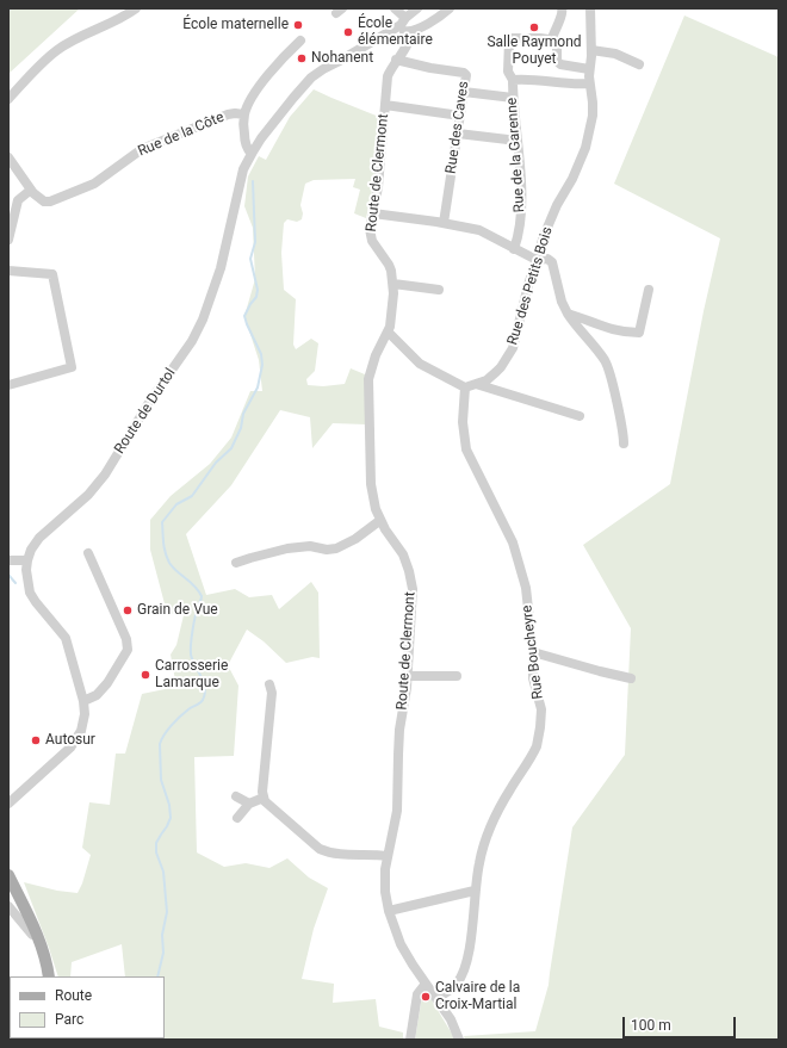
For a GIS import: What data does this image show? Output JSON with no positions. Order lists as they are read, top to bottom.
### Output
{
  "streets": {
    "street": [
      "Rue des Caves",
      "Rue de la Côte",
      "Rue de la Garenne",
      "Route de Clermont",
      "Rue des Petits Bois",
      "Route de Durtol",
      "Rue Boucheyre"
    ]
  },
  "crossings": [
    ["Rue des Caves", "Route de Clermont"],
    ["Rue de la Garenne", "Rue des Petits Bois"],
    ["Route de Clermont", "Rue Boucheyre"],
    ["Rue des Petits Bois", "Rue Boucheyre"]
  ],
  "places": [
    "École maternelle",
    "Salle Raymond Pouyet",
    "École élémentaire",
    "Nohanent",
    "Grain de Vue",
    "Carrosserie Lamarque",
    "Autosur",
    "Calvaire de la Croix-Martial"
  ],
  "legend": ["Route", "Parc"],
  "scale_bar": "100 m"
}
